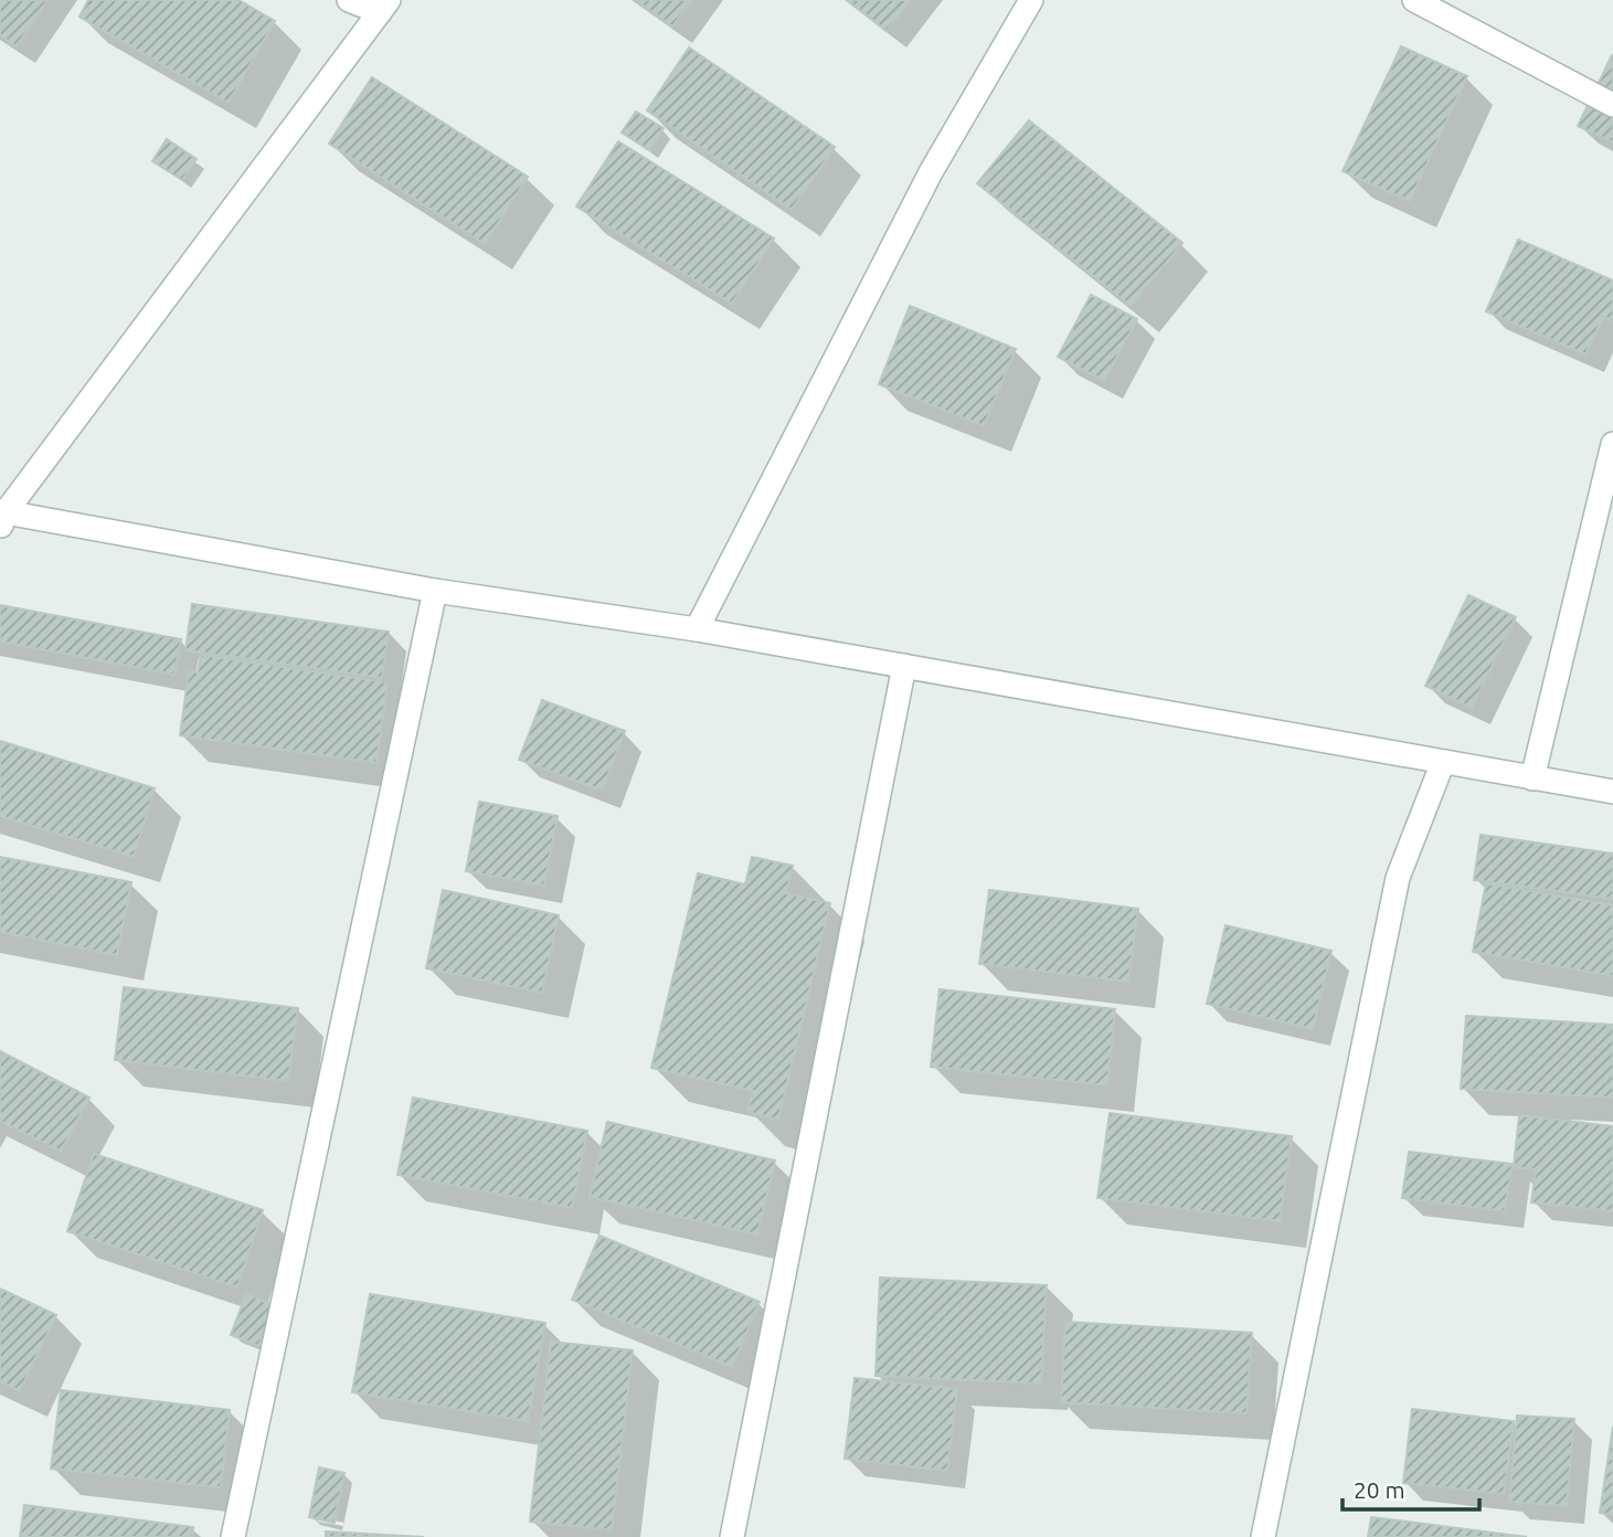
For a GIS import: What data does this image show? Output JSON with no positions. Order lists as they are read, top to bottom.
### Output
{
  "scale_bar": "20 m"
}
